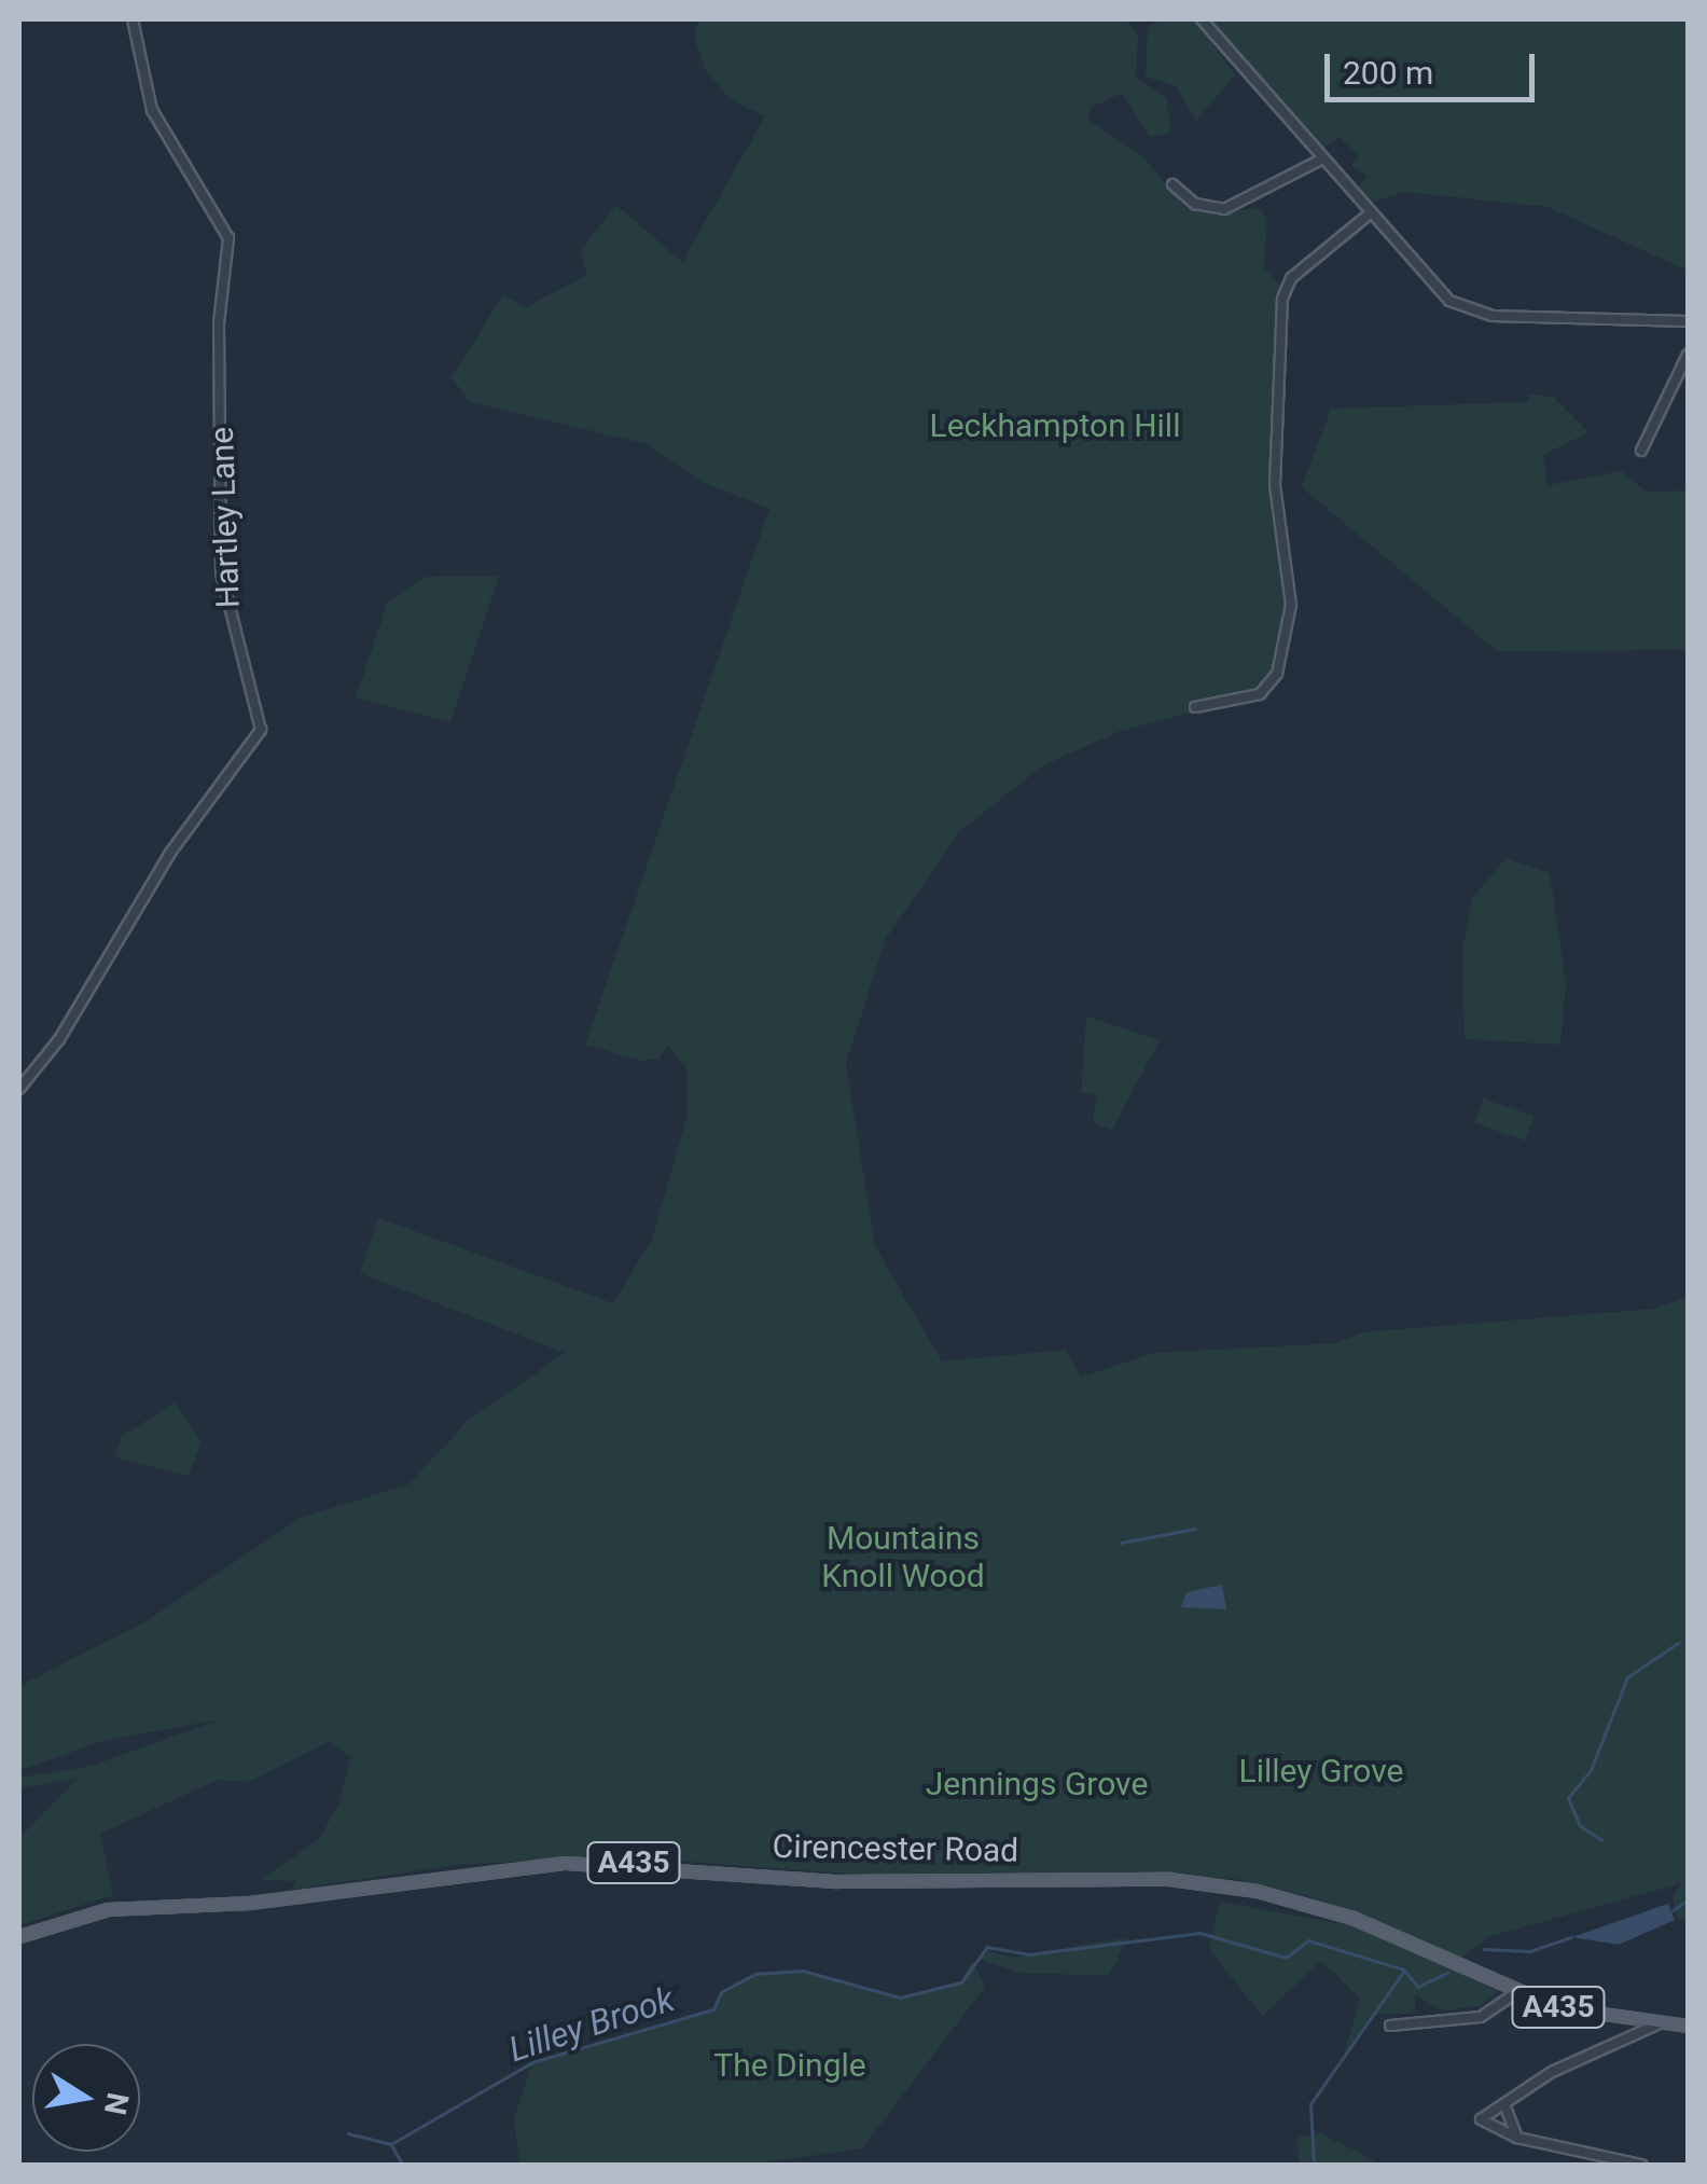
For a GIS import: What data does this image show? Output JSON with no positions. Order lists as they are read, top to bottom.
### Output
{
  "streets": {
    "main road": ["Cirencester Road", "A435"],
    "street": ["Hartley Lane"]
  },
  "water": ["Lilley Brook"],
  "parks": [
    "Leckhampton Hill",
    "Mountains Knoll Wood",
    "Lilley Grove",
    "Jennings Grove",
    "The Dingle"
  ],
  "scale_bar": "200 m",
  "north": "right"
}
